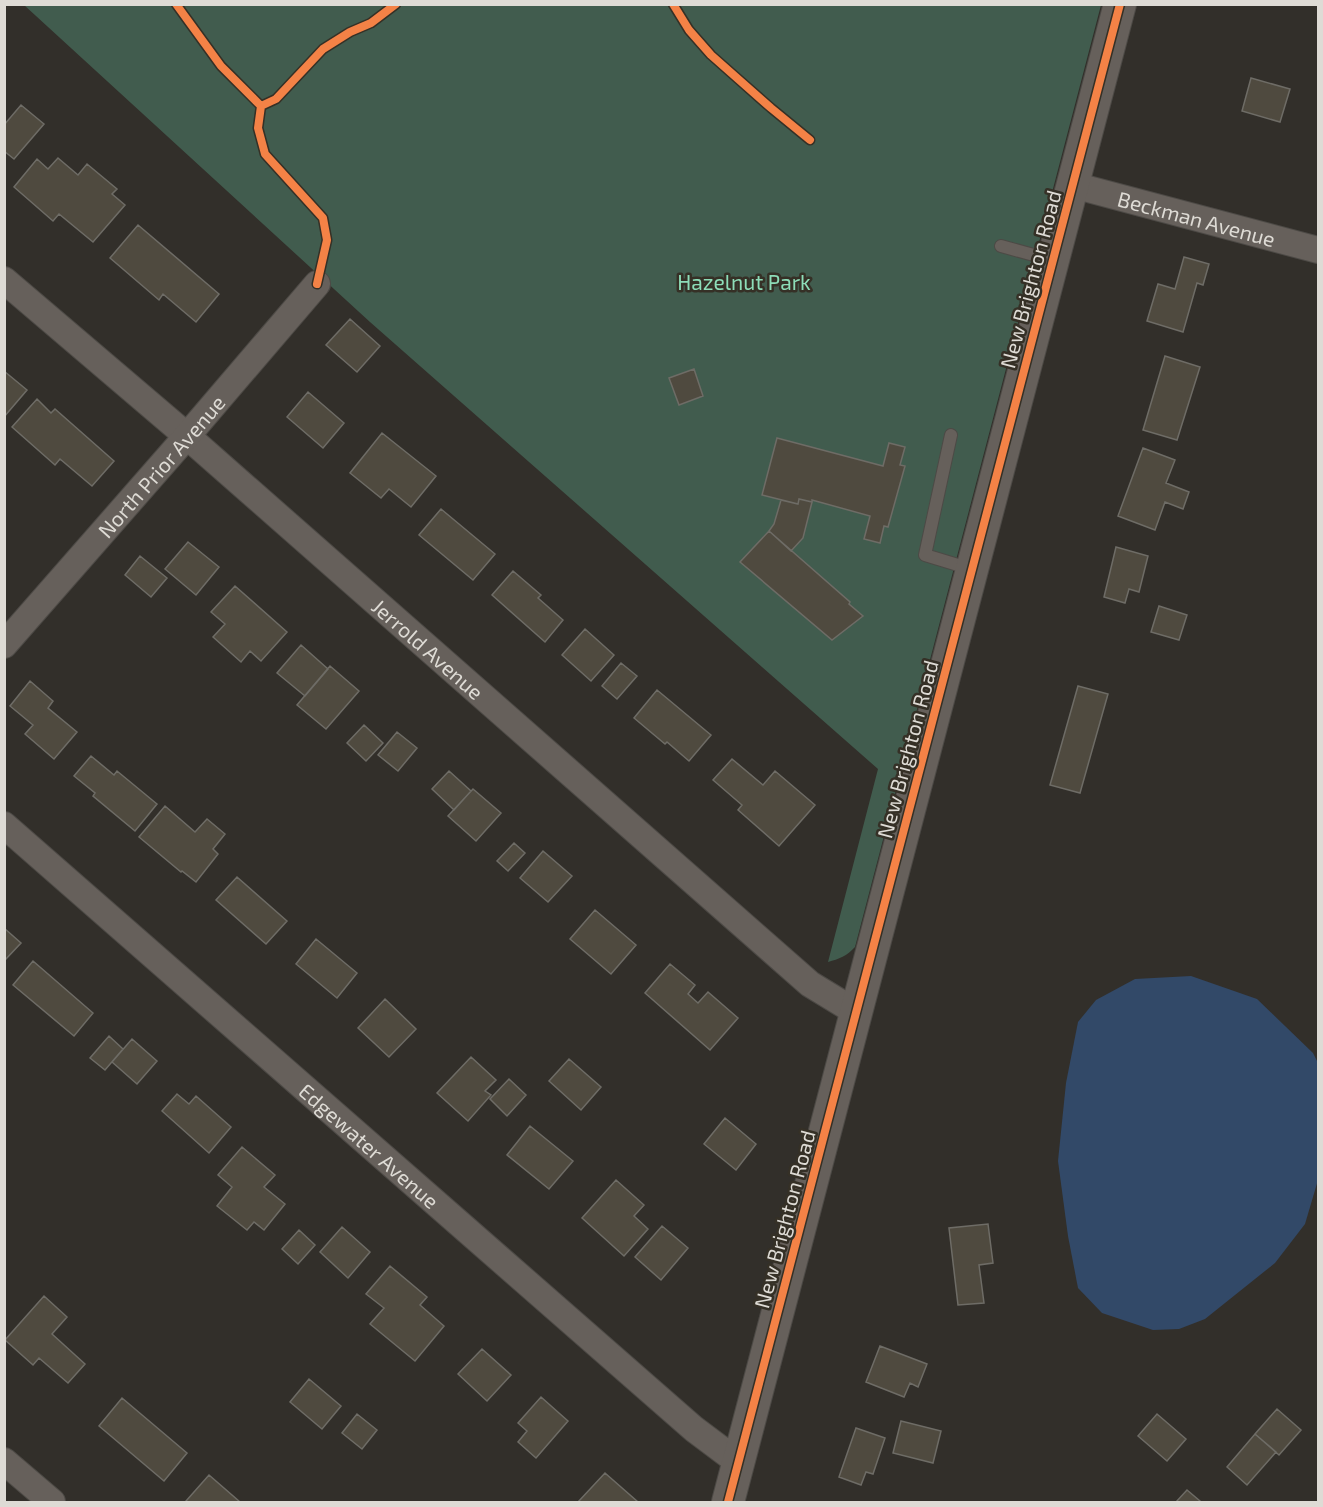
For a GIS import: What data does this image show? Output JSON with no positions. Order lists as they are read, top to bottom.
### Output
{
  "streets": {
    "street": [
      "Beckman Avenue",
      "New Brighton Road",
      "North Prior Avenue",
      "Jerrold Avenue",
      "Edgewater Avenue"
    ]
  },
  "crossings": [
    ["Beckman Avenue", "New Brighton Road"],
    ["New Brighton Road", "Jerrold Avenue"],
    ["New Brighton Road", "Edgewater Avenue"],
    ["North Prior Avenue", "Jerrold Avenue"]
  ],
  "parks": ["Hazelnut Park"]
}
